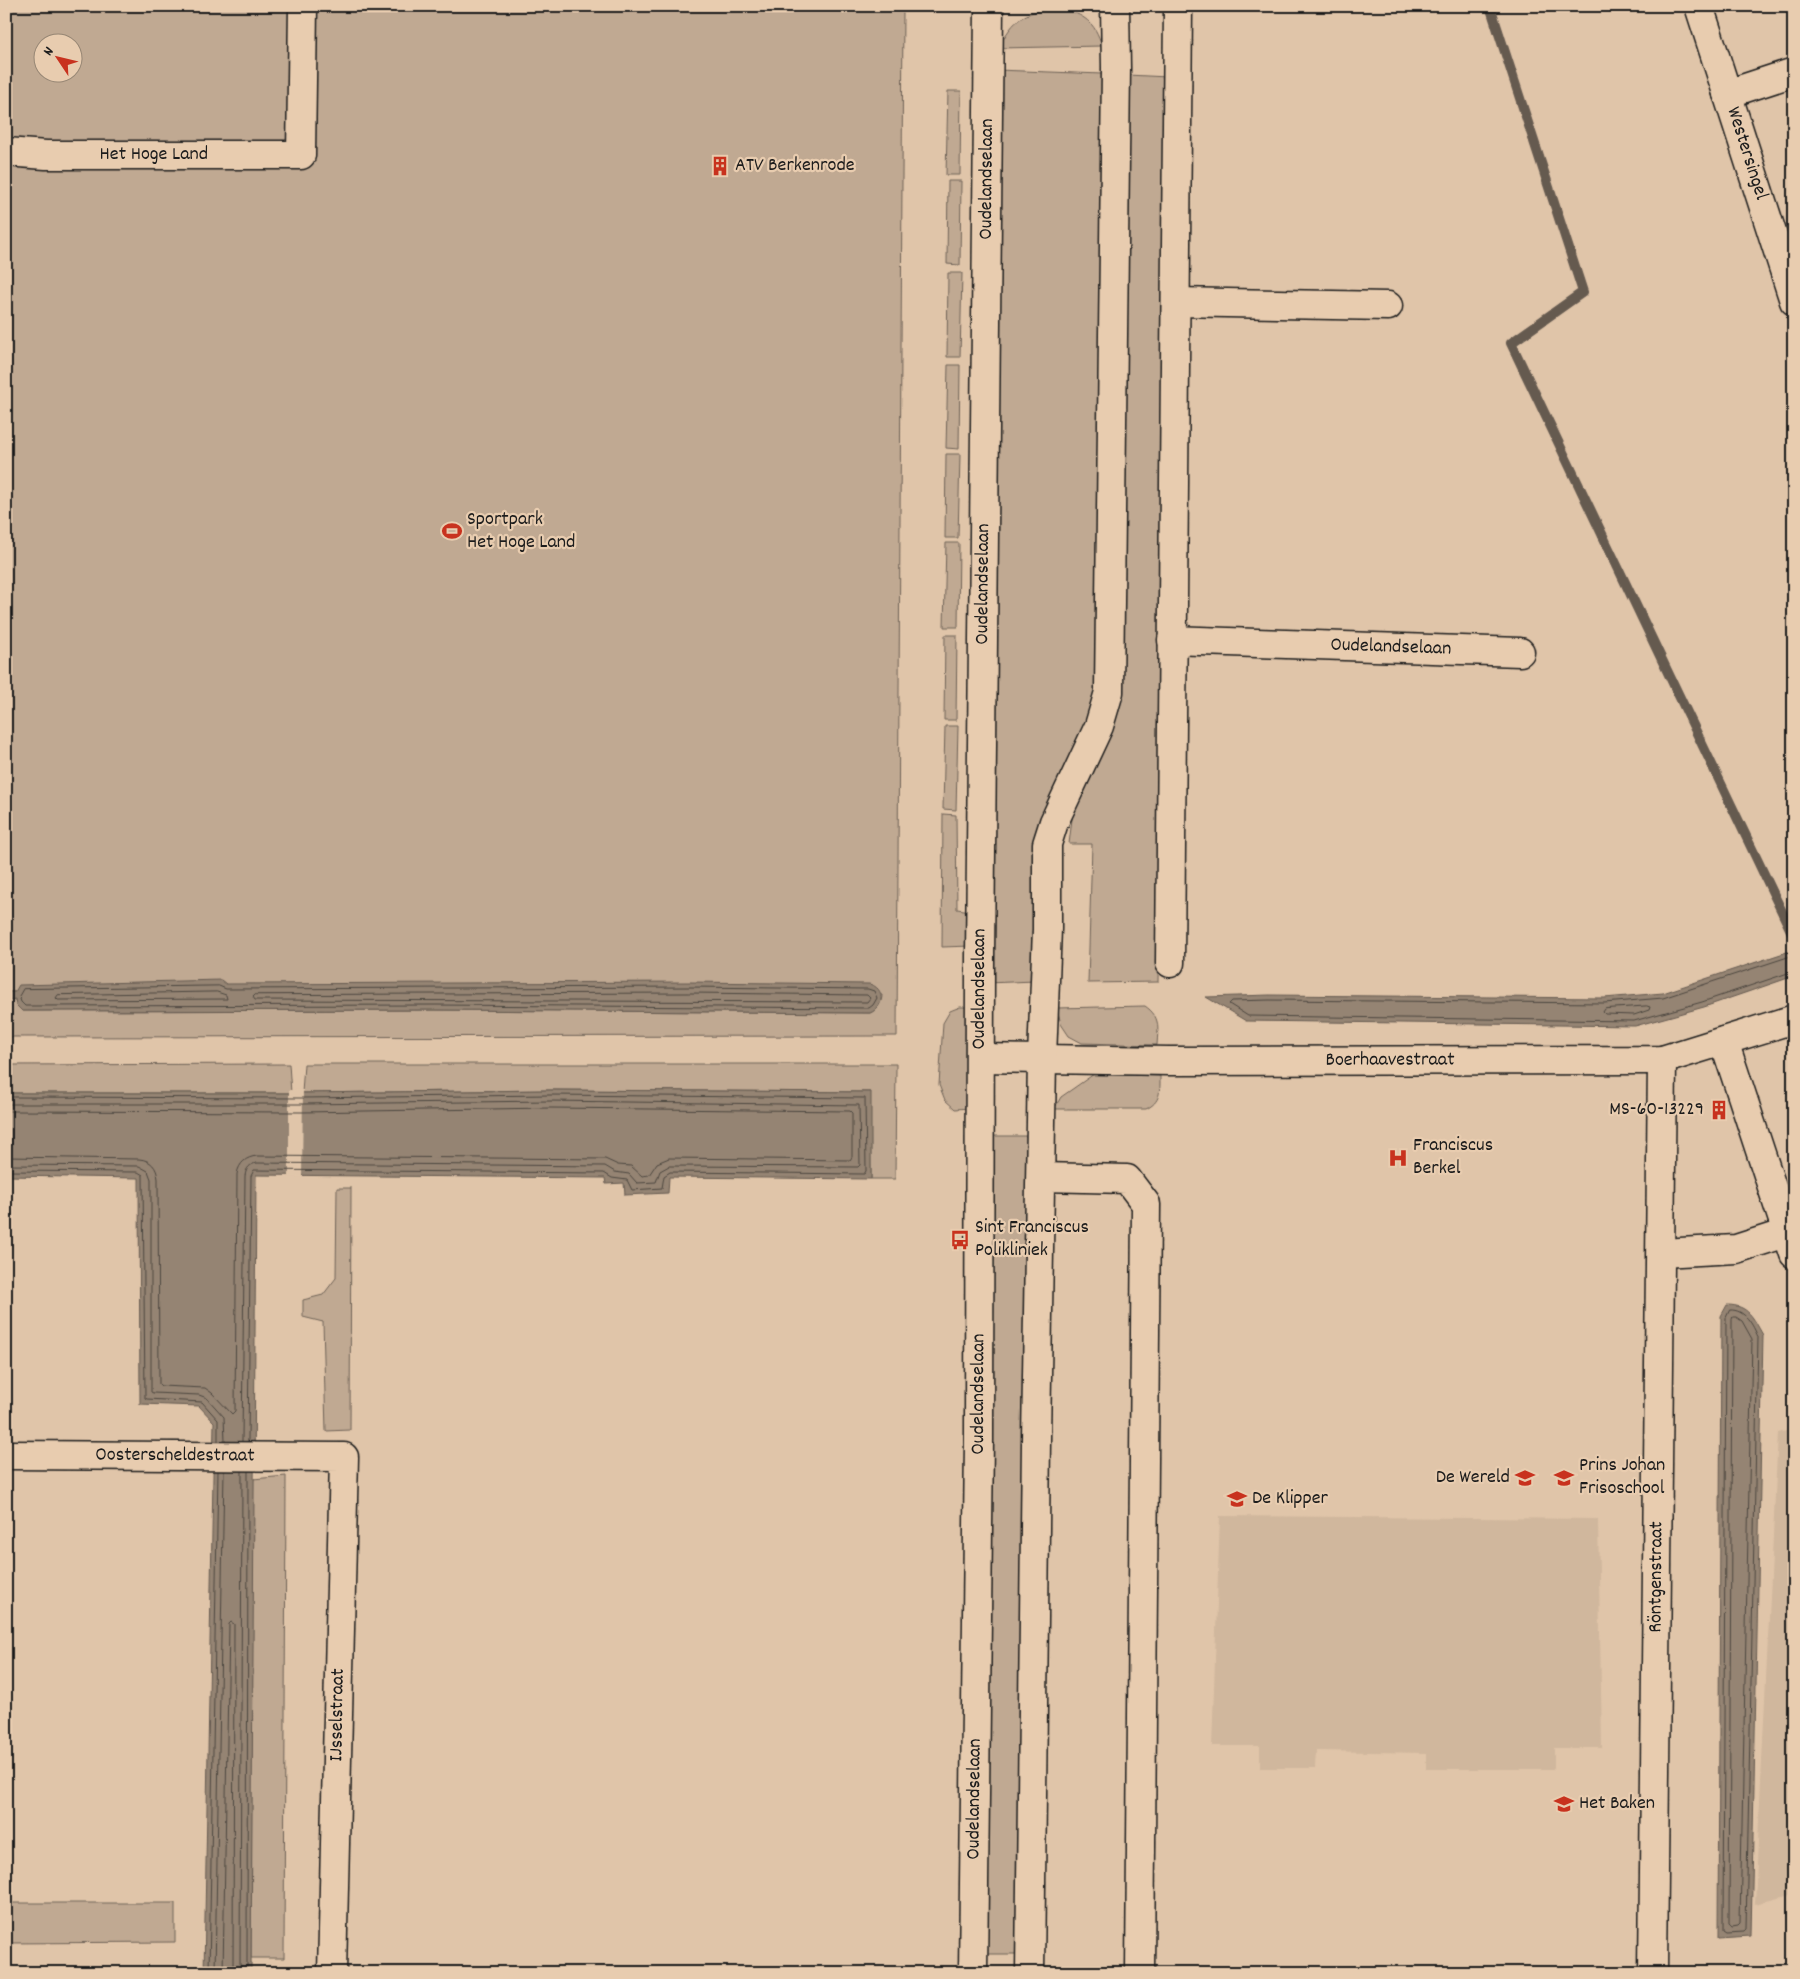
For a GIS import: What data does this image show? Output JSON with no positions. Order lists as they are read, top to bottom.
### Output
{
  "streets": {
    "street": [
      "Westersingel",
      "Het Hoge Land",
      "Oudelandselaan",
      "Boerhaavestraat",
      "Oosterscheldestraat",
      "Röntgenstraat",
      "IJsselstraat"
    ]
  },
  "crossings": [
    ["Oudelandselaan", "Boerhaavestraat"],
    ["Boerhaavestraat", "Röntgenstraat"],
    ["Oosterscheldestraat", "IJsselstraat"]
  ],
  "places": {
    "building": ["ATV Berkenrode", "MS-60-13229"],
    "sports": ["Sportpark Het Hoge Land"],
    "hospital": ["Franciscus Berkel"],
    "bus stop": ["Sint Franciscus Polikliniek"],
    "school or university": [
      "De Wereld",
      "Prins Johan Frisoschool",
      "De Klipper",
      "Het Baken"
    ]
  },
  "north": "top left"
}
